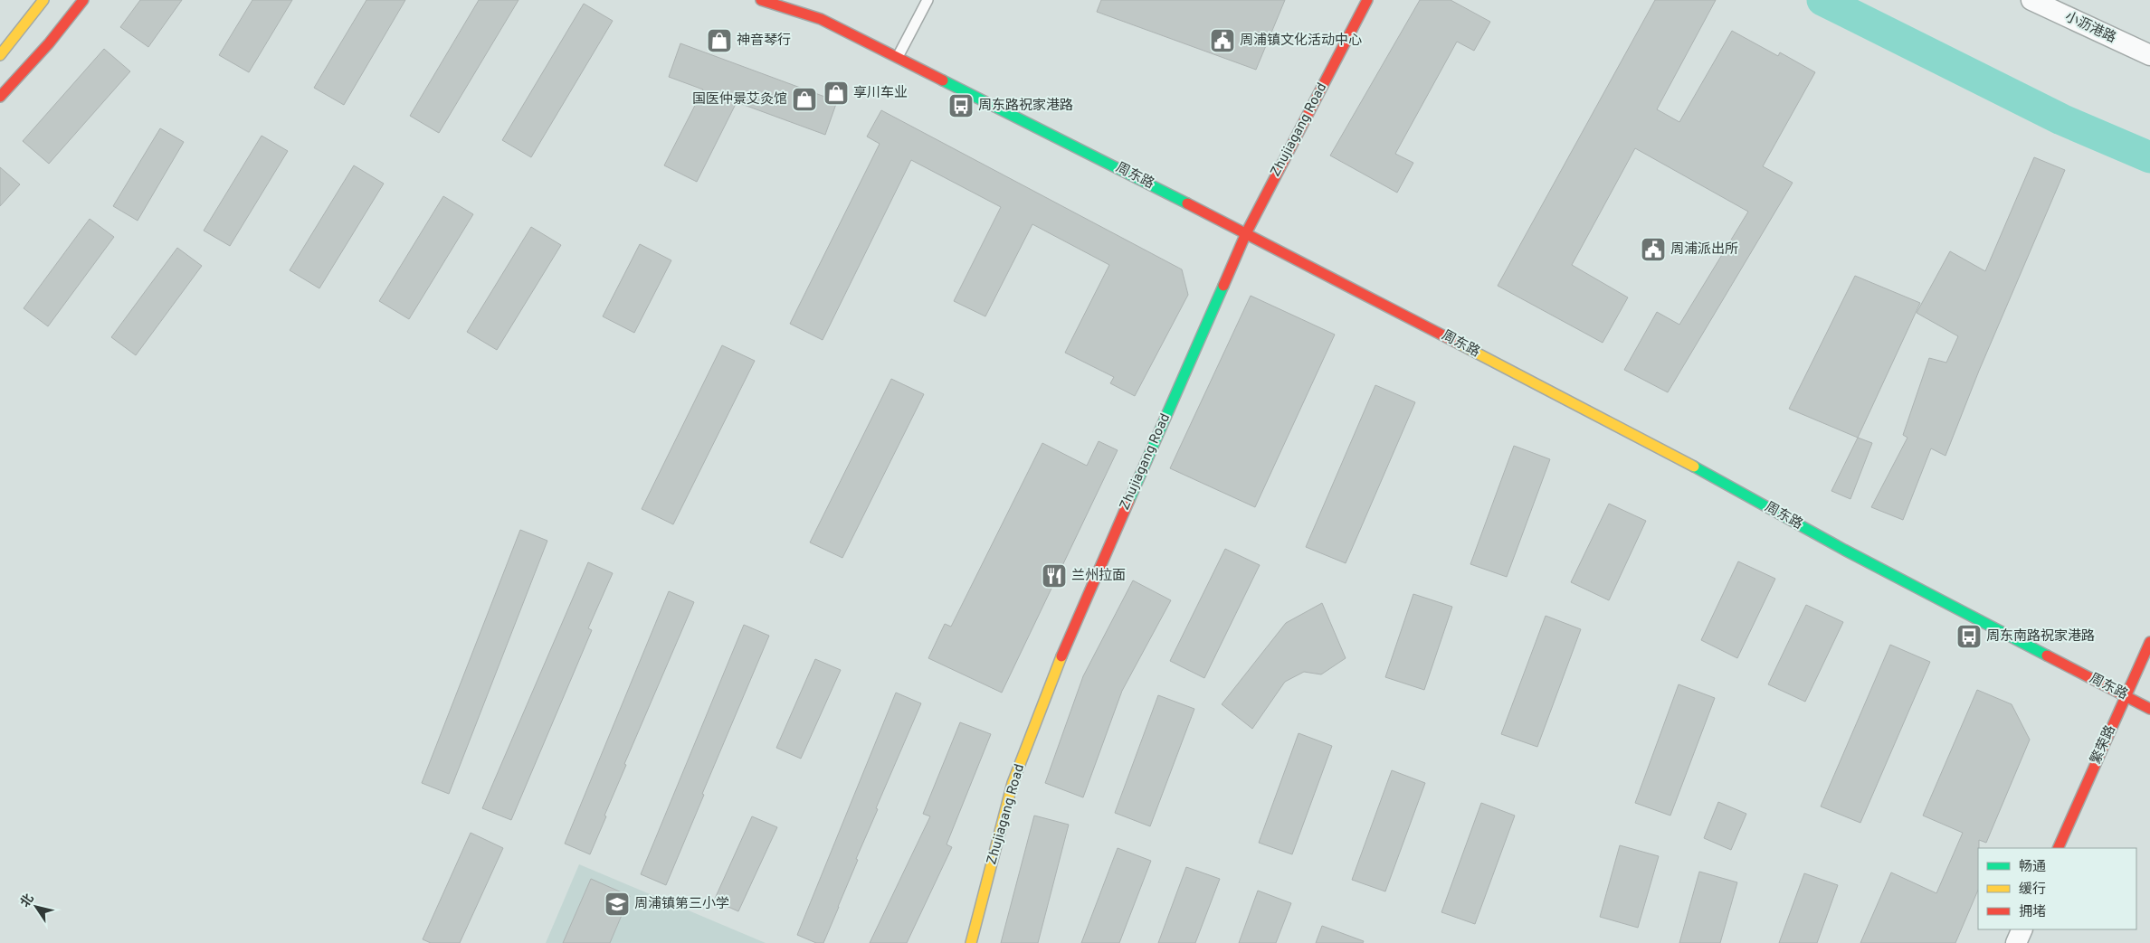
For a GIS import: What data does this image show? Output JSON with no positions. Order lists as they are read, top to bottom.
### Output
{
  "streets": {
    "street": [
      "小沥港路",
      "Zhujiagang Road",
      "周东路",
      "繁荣路"
    ]
  },
  "crossings": [
    ["Zhujiagang Road", "周东路"],
    ["周东路", "繁荣路"]
  ],
  "places": {
    "shop": ["神音琴行", "享川车业", "国医仲景艾灸馆"],
    "public building": ["周浦镇文化活动中心", "周浦派出所"],
    "bus stop": ["周东路祝家港路", "周东南路祝家港路"],
    "restaurant": ["兰州拉面"],
    "school or university": ["周浦镇第三小学"]
  },
  "legend": ["畅通", "缓行", "拥堵"],
  "north": "top left"
}
